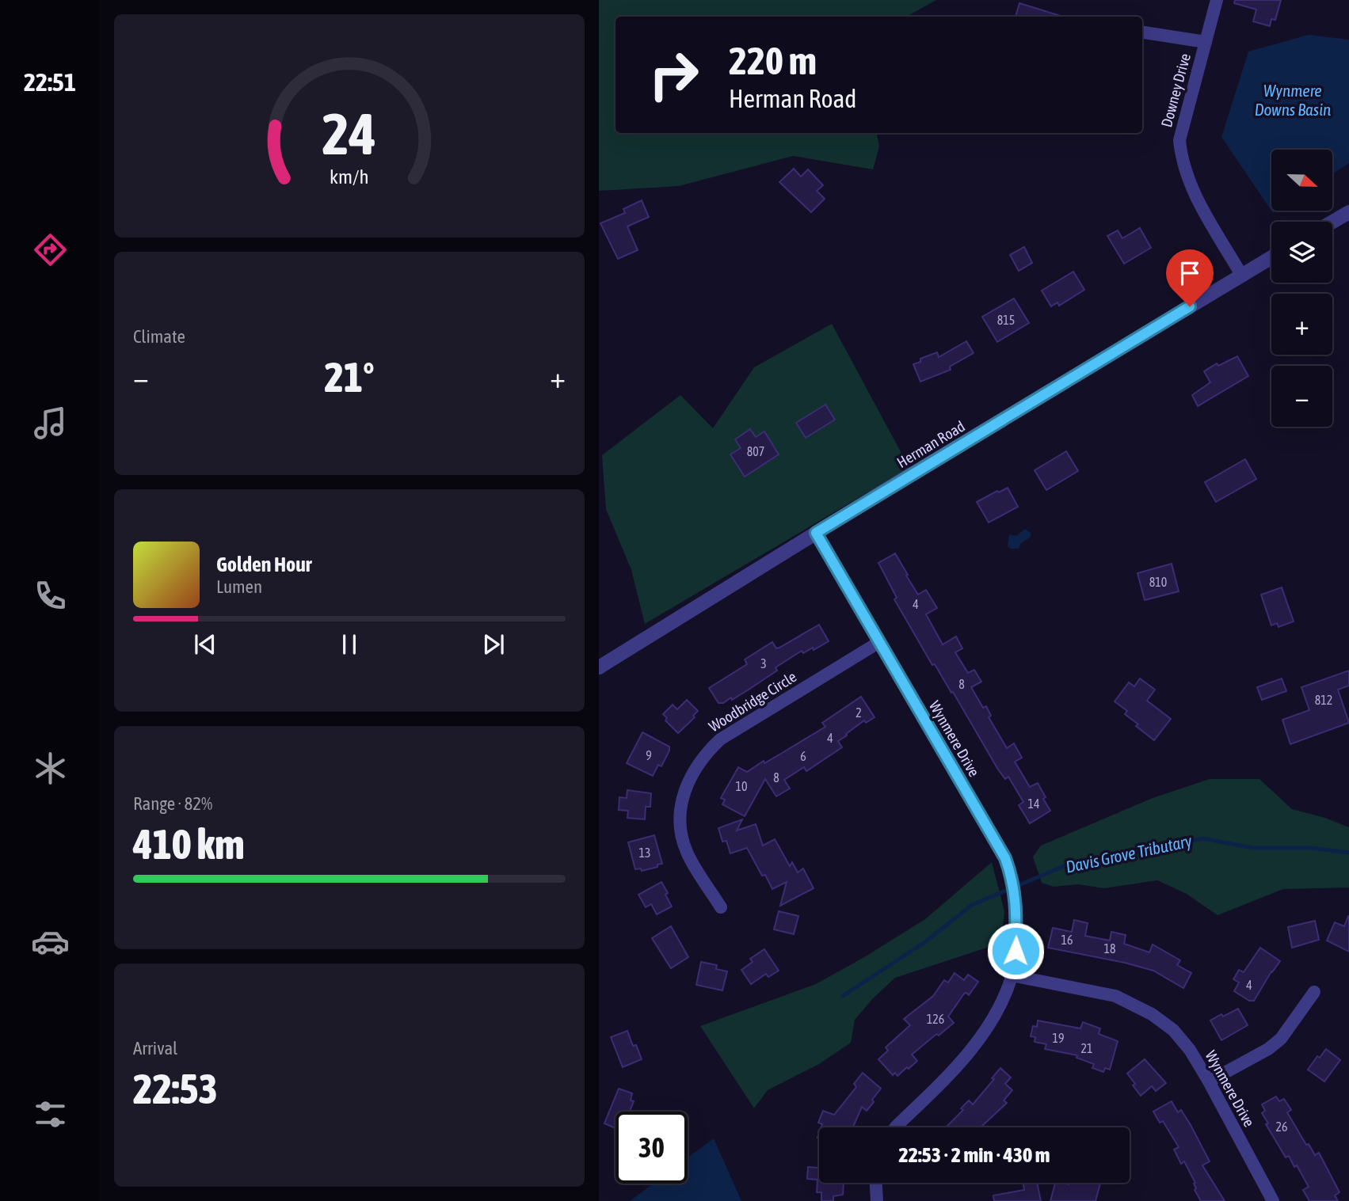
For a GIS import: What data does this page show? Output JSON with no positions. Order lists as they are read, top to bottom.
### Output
{
  "streets": {
    "street": [
      "Downey Drive",
      "Herman Road",
      "Woodbridge Circle",
      "Wynmere Drive"
    ]
  },
  "crossings": [
    ["Downey Drive", "Herman Road"],
    ["Herman Road", "Wynmere Drive"],
    ["Woodbridge Circle", "Wynmere Drive"]
  ],
  "water": ["Wynmere Downs Basin", "Davis Grove Tributary"],
  "house_numbers": [
    "815",
    "807",
    "810",
    "4",
    "3",
    "8",
    "812",
    "2",
    "4",
    "9",
    "6",
    "8",
    "10",
    "14",
    "13",
    "16",
    "18",
    "4",
    "126",
    "19",
    "21",
    "26"
  ],
  "north": "right",
  "page": {
    "tabs": "22:51",
    "turn": ["220 m", "Herman Road"],
    "map_buttons": ["+", "−"],
    "tile": [
      "Climate",
      ["Range · 82%", "410 km"],
      ["Arrival", "22:53"]
    ],
    "heat": ["−", "21°", "+"],
    "song": ["Golden Hour", "Lumen"],
    "limit": "30",
    "trip": "22:53 · 2 min · 430 m",
    "gauge": ["24", "km/h"]
  }
}
